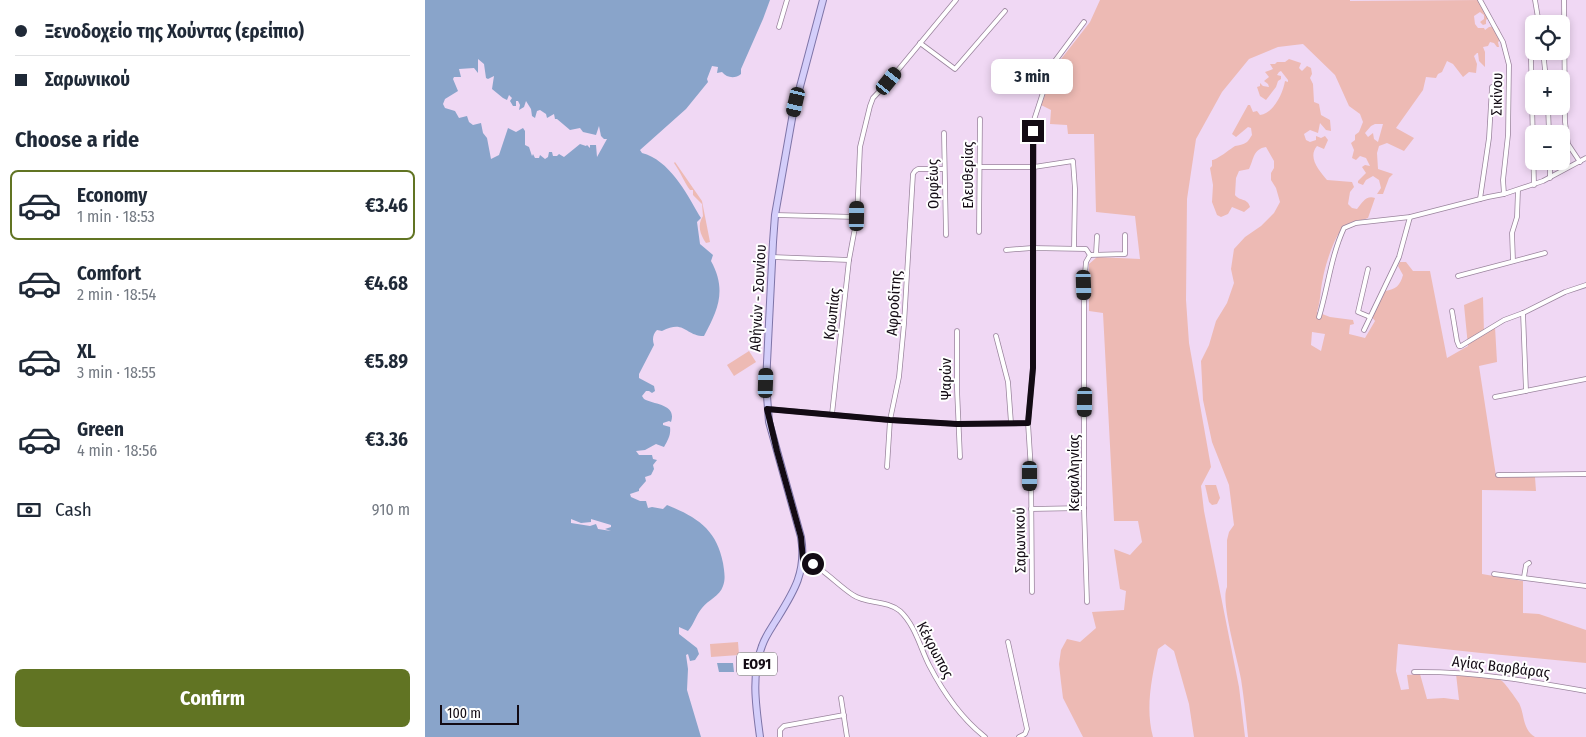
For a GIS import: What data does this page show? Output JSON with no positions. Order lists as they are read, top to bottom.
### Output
{
  "streets": {
    "main road": ["Αθήνών - Σουνίου", "ΕΟ91"],
    "street": [
      "Σικίνου",
      "Ελευθερίας",
      "Ορφέως",
      "Αφροδίτης",
      "Κρωπίας",
      "Ψαρών",
      "Κεφαλληνίας",
      "Σαρωνικού",
      "Κέκρωπος",
      "Αγίας Βαρβάρας"
    ]
  },
  "crossings": [
    ["Ορφέως", "Αφροδίτης"],
    ["Αθήνών - Σουνίου", "Κέκρωπος"]
  ],
  "scale_bar": "100 m",
  "page": {
    "banner": ["Ξενοδοχείο της Χούντας (ερείπιο)", "Σαρωνικού"],
    "map_buttons": ["+", "−"],
    "bubble": "3 min",
    "heading": "Choose a ride",
    "list": [
      {
        "name": "Economy",
        "note": "1 min · 18:53",
        "value": "€3.46"
      },
      {
        "name": "Comfort",
        "note": "2 min · 18:54",
        "value": "€4.68"
      },
      {
        "name": "XL",
        "note": "3 min · 18:55",
        "value": "€5.89"
      },
      {
        "name": "Green",
        "note": "4 min · 18:56",
        "value": "€3.36"
      }
    ],
    "pay": ["Cash", "910 m"],
    "buttons": "Confirm",
    "scale": "100 m"
  }
}
